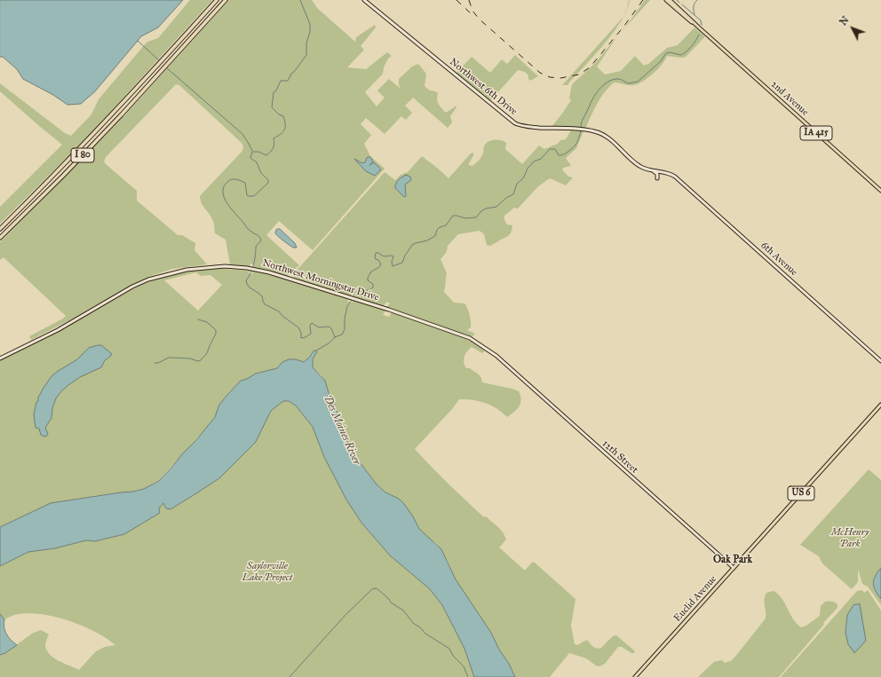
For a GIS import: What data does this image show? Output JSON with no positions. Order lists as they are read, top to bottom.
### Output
{
  "streets": {
    "highway": ["I 80"],
    "main road": [
      "Northwest 6th Drive",
      "2nd Avenue",
      "IA 415",
      "6th Avenue",
      "Northwest Morningstar Drive",
      "12th Street",
      "US 6",
      "Euclid Avenue"
    ]
  },
  "crossings": [
    ["Northwest 6th Drive", "6th Avenue"],
    ["2nd Avenue", "IA 415"],
    ["Northwest Morningstar Drive", "12th Street"],
    ["12th Street", "Euclid Avenue"]
  ],
  "districts": ["Oak Park"],
  "water": ["Des Moines River"],
  "parks": ["McHenry Park", "Saylorville Lake Project"],
  "north": "top left"
}
